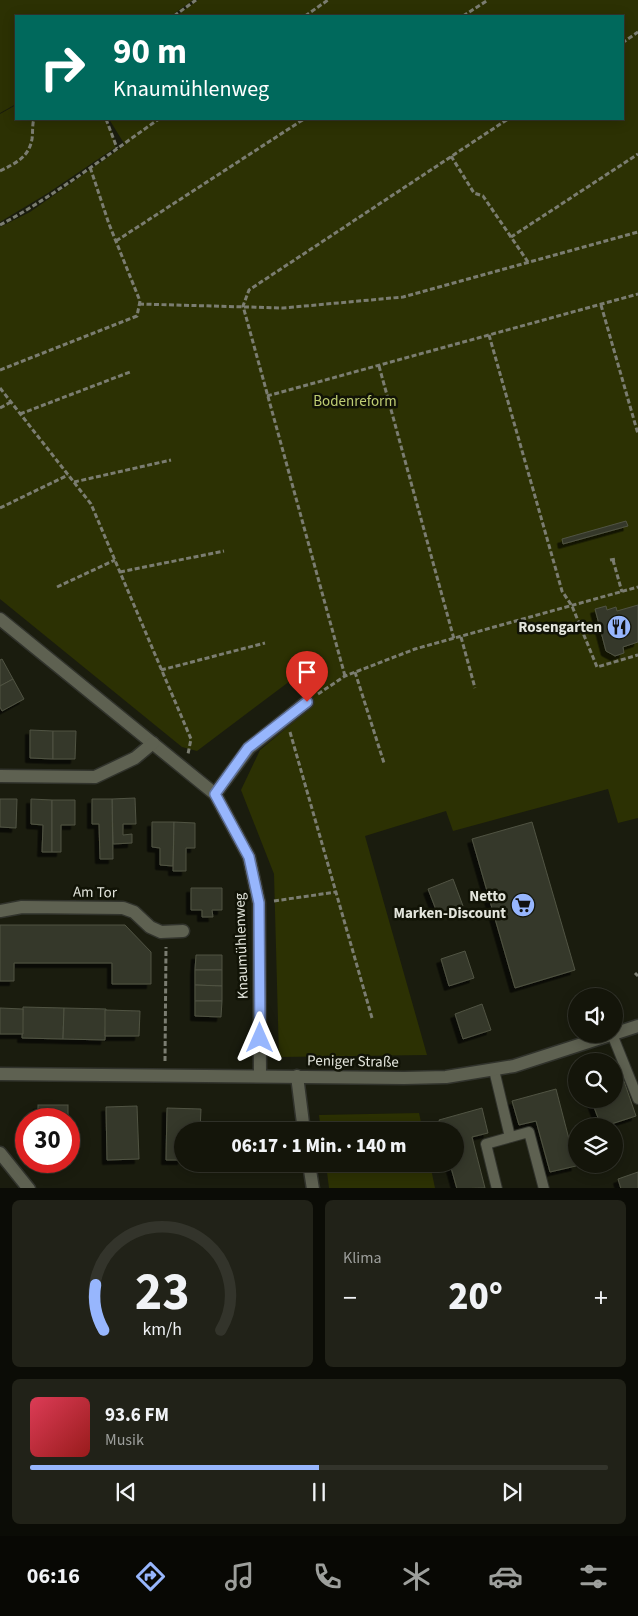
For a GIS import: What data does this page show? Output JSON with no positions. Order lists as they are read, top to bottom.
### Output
{
  "streets": {
    "street": ["Am Tor", "Knaumühlenweg", "Peniger Straße"]
  },
  "crossings": [
    ["Knaumühlenweg", "Peniger Straße"]
  ],
  "parks": ["Bodenreform"],
  "places": {
    "restaurant": ["Rosengarten"],
    "supermarket": ["Netto Marken-Discount"]
  },
  "page": {
    "turn": ["90 m", "Knaumühlenweg"],
    "limit": "30",
    "trip": "06:17 · 1 Min. · 140 m",
    "tile": "Klima",
    "heat": ["−", "20°", "+"],
    "song": ["93.6 FM", "Musik"],
    "tabs": "06:16",
    "gauge": ["23", "km/h"]
  }
}
